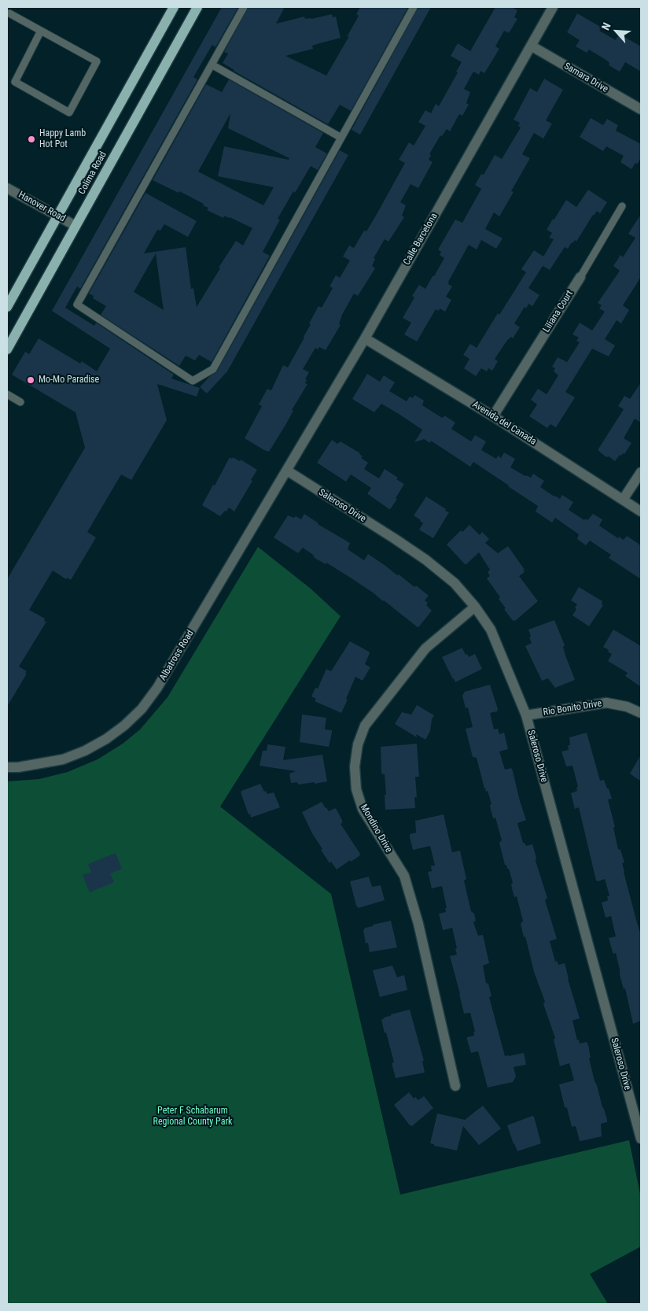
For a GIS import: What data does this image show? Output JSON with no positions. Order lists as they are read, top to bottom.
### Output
{
  "streets": {
    "main road": ["Colima Road"],
    "street": [
      "Samara Drive",
      "Hanover Road",
      "Calle Barcelona",
      "Liliana Court",
      "Avenida del Canada",
      "Saleroso Drive",
      "Albatross Road",
      "Rio Bonito Drive",
      "Mondino Drive"
    ]
  },
  "crossings": [
    ["Samara Drive", "Calle Barcelona"],
    ["Colima Road", "Hanover Road"],
    ["Calle Barcelona", "Avenida del Canada"],
    ["Calle Barcelona", "Saleroso Drive"],
    ["Calle Barcelona", "Albatross Road"],
    ["Liliana Court", "Avenida del Canada"],
    ["Saleroso Drive", "Albatross Road"],
    ["Saleroso Drive", "Rio Bonito Drive"],
    ["Saleroso Drive", "Mondino Drive"]
  ],
  "parks": ["Peter F Schabarum Regional County Park"],
  "places": ["Happy Lamb Hot Pot", "Mo-Mo Paradise"],
  "north": "top left"
}
